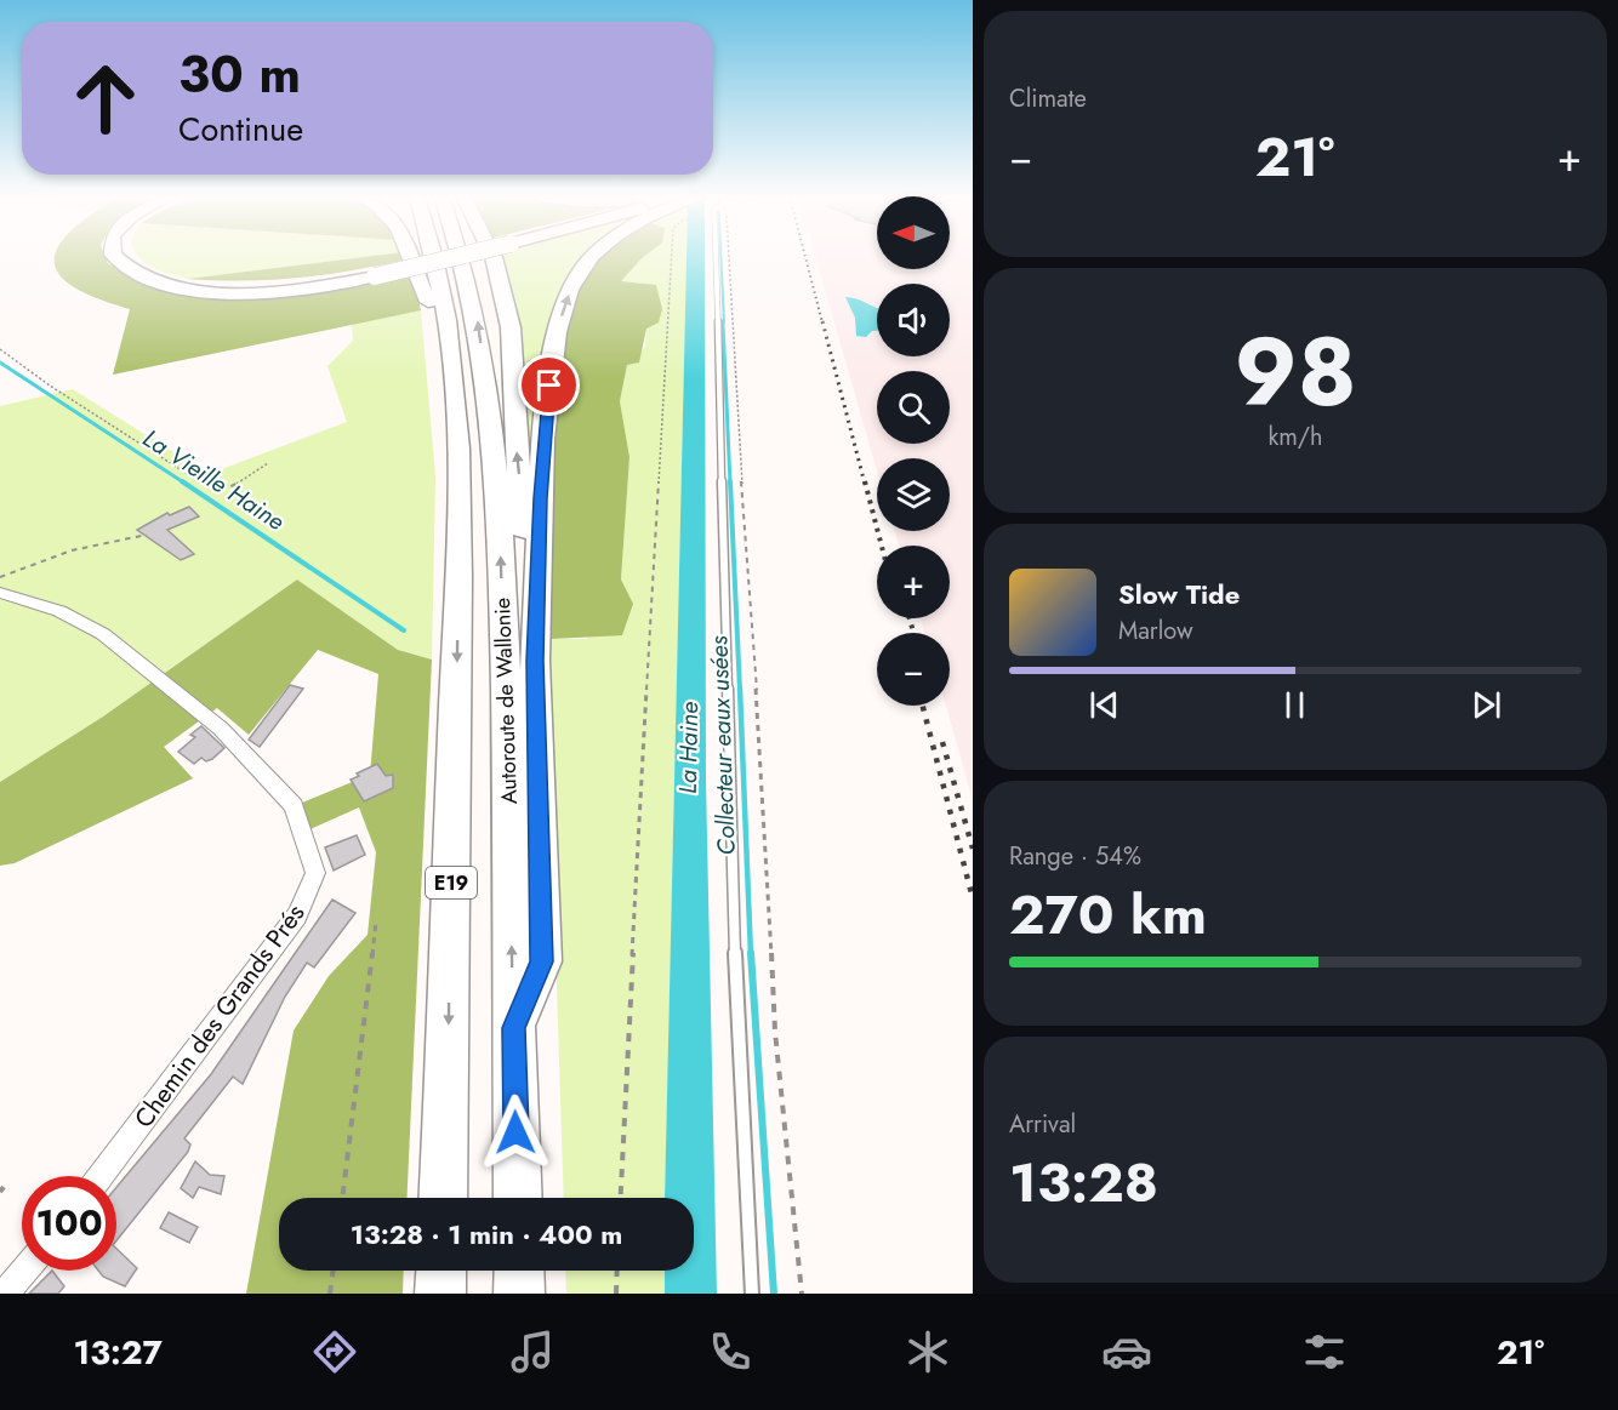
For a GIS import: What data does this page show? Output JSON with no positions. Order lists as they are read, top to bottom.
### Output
{
  "streets": {
    "highway": ["Autoroute de Wallonie", "E19"],
    "street": ["Chemin des Grands Prés"]
  },
  "water": ["La Vieille Haine", "Collecteur eaux usées", "La Haine"],
  "north": "left",
  "page": {
    "tile": [
      "Climate",
      ["98", "km/h"],
      ["Range · 54%", "270 km"],
      ["Arrival", "13:28"]
    ],
    "turn": ["30 m", "Continue"],
    "heat": ["−", "21°", "+"],
    "map_buttons": ["+", "−"],
    "song": ["Slow Tide", "Marlow"],
    "limit": "100",
    "trip": "13:28 · 1 min · 400 m",
    "tabs": ["13:27", "21°"]
  }
}
